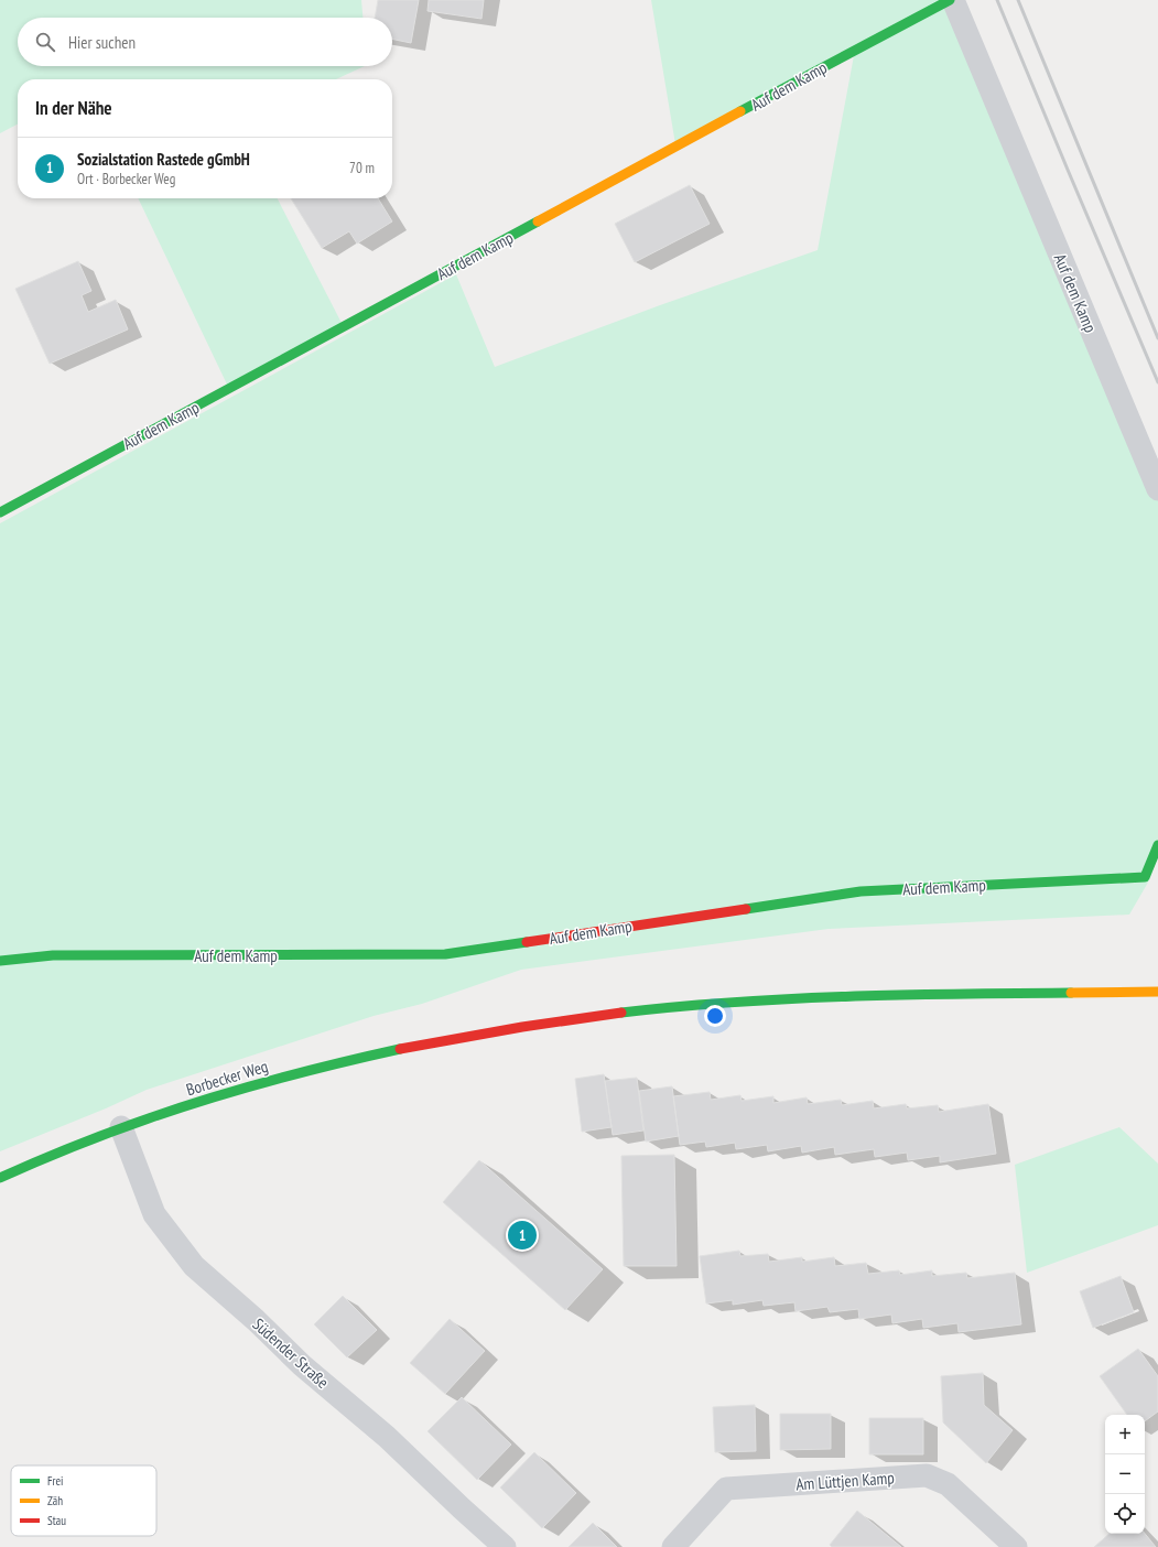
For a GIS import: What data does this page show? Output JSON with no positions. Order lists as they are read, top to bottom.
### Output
{
  "streets": {
    "street": [
      "Auf dem Kamp",
      "Borbecker Weg",
      "Südender Straße",
      "Am Lüttjen Kamp"
    ]
  },
  "crossings": [
    ["Borbecker Weg", "Südender Straße"]
  ],
  "legend": ["Frei", "Zäh", "Stau"],
  "page": {
    "search": "Hier suchen",
    "heading": "In der Nähe",
    "list": [
      {
        "mark": "1",
        "name": "Sozialstation Rastede gGmbH",
        "note": "Ort · Borbecker Weg",
        "value": "70 m"
      }
    ],
    "pins": "1",
    "map_buttons": ["+", "−"]
  }
}
